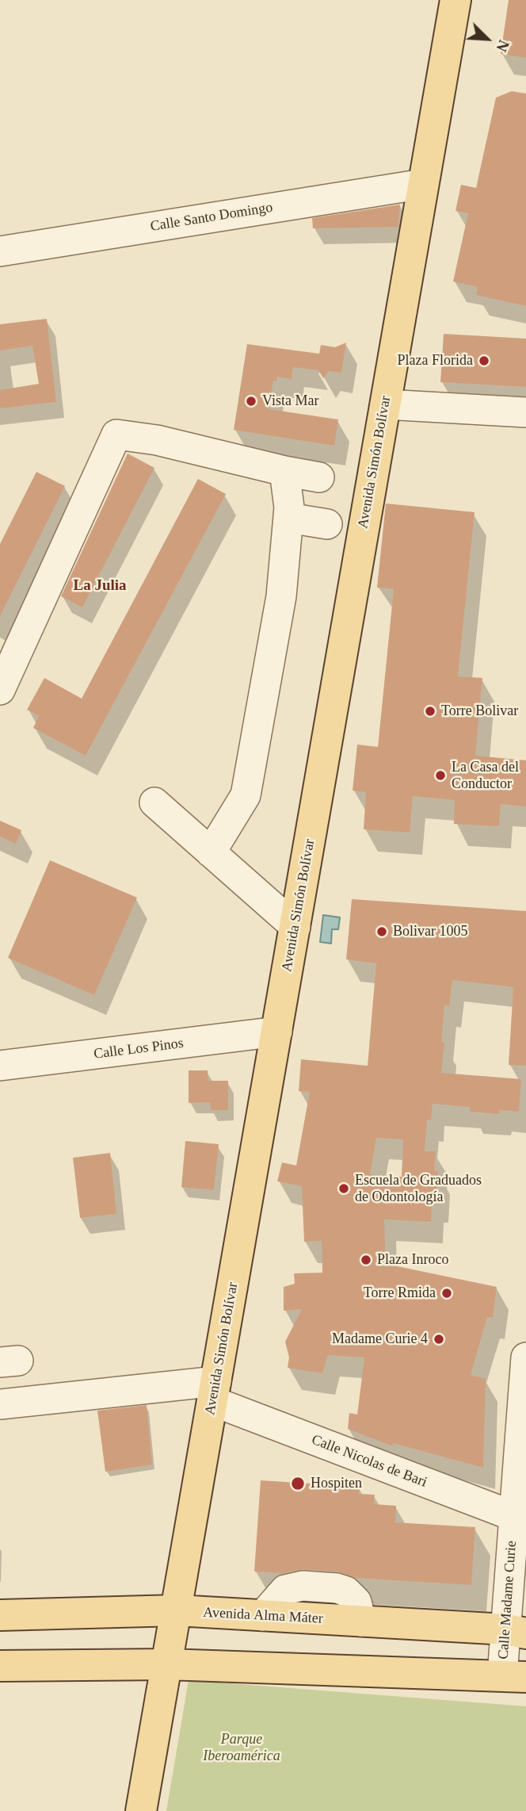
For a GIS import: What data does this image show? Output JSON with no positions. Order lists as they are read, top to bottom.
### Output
{
  "streets": {
    "main road": ["Avenida Simón Bolívar", "Avenida Alma Máter"],
    "street": [
      "Calle Santo Domingo",
      "Calle Los Pinos",
      "Calle Nicolas de Bari",
      "Calle Madame Curie"
    ]
  },
  "crossings": [
    ["Calle Santo Domingo", "Avenida Simón Bolívar"],
    ["Avenida Simón Bolívar", "Calle Los Pinos"],
    ["Avenida Simón Bolívar", "Calle Nicolas de Bari"],
    ["Avenida Simón Bolívar", "Avenida Alma Máter"],
    ["Calle Nicolas de Bari", "Calle Madame Curie"],
    ["Calle Madame Curie", "Avenida Alma Máter"]
  ],
  "districts": ["La Julia"],
  "parks": ["Parque Iberoamérica"],
  "places": [
    "Plaza Florida",
    "Vista Mar",
    "Torre Bolivar",
    "La Casa del Conductor",
    "Bolivar 1005",
    "Escuela de Graduados de Odontología",
    "Plaza Inroco",
    "Torre Rmida",
    "Madame Curie 4",
    "Hospiten"
  ],
  "north": "bottom right"
}
